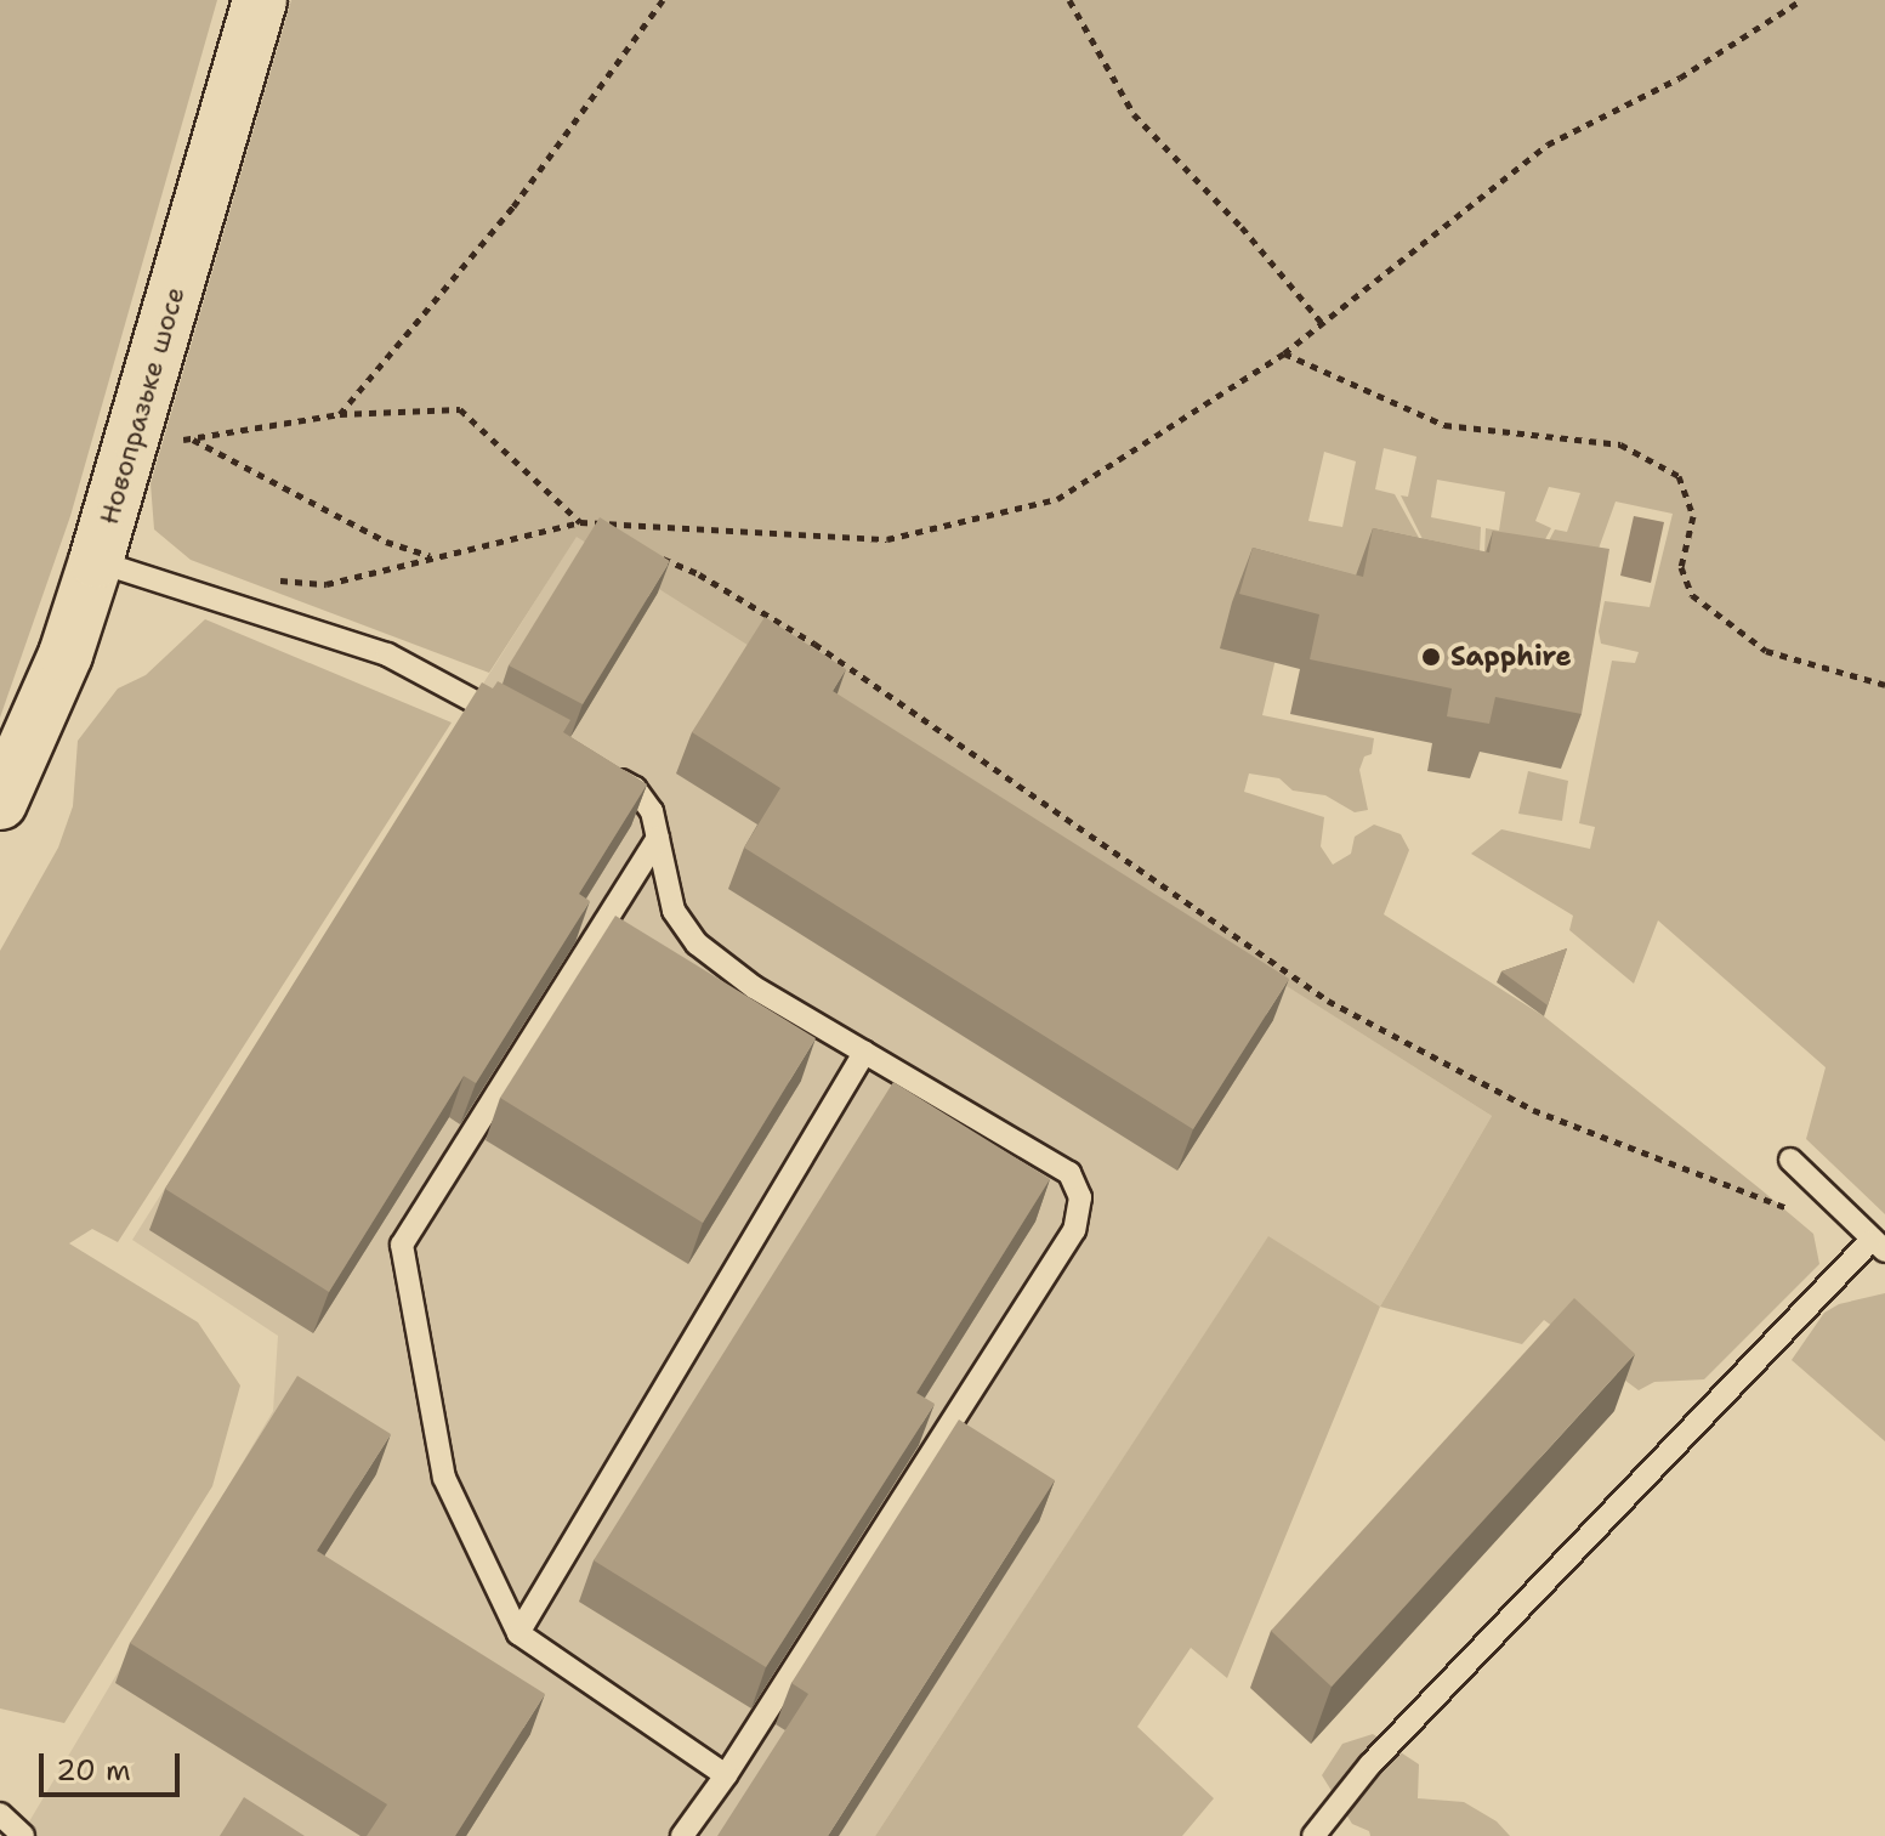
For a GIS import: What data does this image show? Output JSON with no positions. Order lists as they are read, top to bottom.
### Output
{
  "streets": {
    "main road": ["Новопразьке шосе"]
  },
  "places": ["Sapphire"],
  "scale_bar": "20 m"
}
